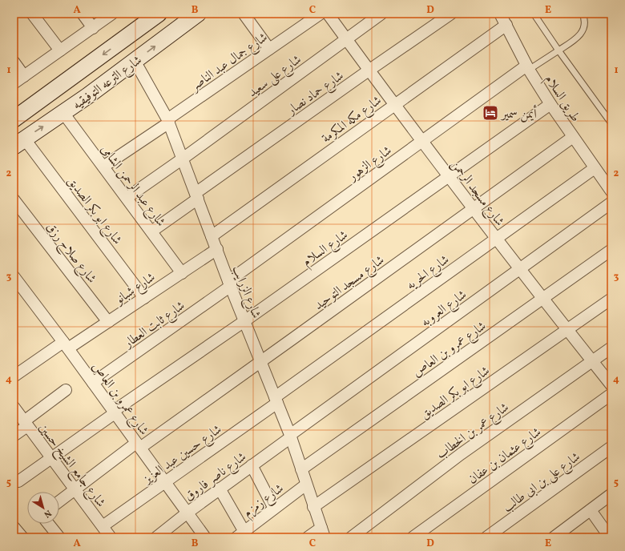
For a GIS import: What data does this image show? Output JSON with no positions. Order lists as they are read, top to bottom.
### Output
{
  "streets": {
    "main road": ["شارع الترعه التوفيقيه"],
    "street": [
      "شارع جمال عبد الناصر",
      "شارع على سعيد",
      "شارع حماد نصار",
      "طريق السلام",
      "شارع مكه المكرمة",
      "شارع الزهور",
      "شارع عبد الرحمن الشامى",
      "شارع مسجد الرحمن",
      "شارع ابو بكر الصديق",
      "شارع السلام",
      "شارع صلاح رزق",
      "شارع الحريه",
      "شارع مسجد التوحيد",
      "شارع شبانو",
      "شارع الزرايب",
      "شارع العروبه",
      "شارع ثابت العطار",
      "شارع عمرو بن العاص",
      "شارع عمر بن الخطاب",
      "شارع حسين عبد العزيز",
      "شارع عثمان بن عفان",
      "شارع جامع الشيخ حسين",
      "شارع ناصر فاروق",
      "شارع على بن ابى طالب",
      "شارع زمزم"
    ]
  },
  "crossings": [
    ["شارع جمال عبد الناصر", "شارع عبد الرحمن الشامى"],
    ["شارع جمال عبد الناصر", "شارع الزرايب"],
    ["شارع على سعيد", "شارع عبد الرحمن الشامى"],
    ["شارع على سعيد", "شارع مسجد الرحمن"],
    ["شارع على سعيد", "شارع الزرايب"],
    ["شارع الترعه التوفيقيه", "شارع عبد الرحمن الشامى"],
    ["شارع الترعه التوفيقيه", "شارع ابو بكر الصديق"],
    ["شارع الترعه التوفيقيه", "شارع الزرايب"],
    ["شارع حماد نصار", "شارع عبد الرحمن الشامى"],
    ["شارع حماد نصار", "شارع مسجد الرحمن"],
    ["شارع حماد نصار", "شارع الزرايب"],
    ["طريق السلام", "شارع مكه المكرمة"],
    ["طريق السلام", "شارع الزهور"],
    ["طريق السلام", "شارع السلام"],
    ["طريق السلام", "شارع الحريه"],
    ["طريق السلام", "شارع مسجد التوحيد"],
    ["شارع مكه المكرمة", "شارع مسجد الرحمن"],
    ["شارع مكه المكرمة", "شارع الزرايب"],
    ["شارع الزهور", "شارع مسجد الرحمن"],
    ["شارع الزهور", "شارع الزرايب"],
    ["شارع الزهور", "شارع ثابت العطار"],
    ["شارع عبد الرحمن الشامى", "شارع شبانو"],
    ["شارع مسجد الرحمن", "شارع ابو بكر الصديق"],
    ["شارع مسجد الرحمن", "شارع السلام"],
    ["شارع مسجد الرحمن", "شارع الحريه"],
    ["شارع مسجد الرحمن", "شارع مسجد التوحيد"],
    ["شارع مسجد الرحمن", "شارع العروبه"],
    ["شارع مسجد الرحمن", "شارع عمرو بن العاص"],
    ["شارع مسجد الرحمن", "شارع عمر بن الخطاب"],
    ["شارع ابو بكر الصديق", "شارع شبانو"],
    ["شارع ابو بكر الصديق", "شارع الزرايب"],
    ["شارع السلام", "شارع الزرايب"],
    ["شارع السلام", "شارع عمرو بن العاص"],
    ["شارع صلاح رزق", "شارع شبانو"],
    ["شارع الحريه", "شارع الزرايب"],
    ["شارع الحريه", "شارع حسين عبد العزيز"],
    ["شارع مسجد التوحيد", "شارع الزرايب"],
    ["شارع مسجد التوحيد", "شارع عمرو بن العاص"],
    ["شارع مسجد التوحيد", "شارع جامع الشيخ حسين"],
    ["شارع شبانو", "شارع الزرايب"],
    ["شارع شبانو", "شارع عمرو بن العاص"],
    ["شارع الزرايب", "شارع العروبه"],
    ["شارع الزرايب", "شارع ثابت العطار"],
    ["شارع الزرايب", "شارع عمرو بن العاص"],
    ["شارع الزرايب", "شارع حسين عبد العزيز"],
    ["شارع الزرايب", "شارع ناصر فاروق"],
    ["شارع الزرايب", "شارع زمزم"],
    ["شارع العروبه", "شارع ناصر فاروق"],
    ["شارع ثابت العطار", "شارع عمرو بن العاص"],
    ["شارع عمرو بن العاص", "شارع حسين عبد العزيز"],
    ["شارع عمرو بن العاص", "شارع ناصر فاروق"],
    ["شارع حسين عبد العزيز", "شارع جامع الشيخ حسين"]
  ],
  "places": {
    "hotel": ["أيمن سمير"]
  },
  "north": "bottom right",
  "grid": {
    "columns": [
      "A",
      "B",
      "C",
      "D",
      "E"
    ],
    "rows": [
      "1",
      "2",
      "3",
      "4",
      "5"
    ]
  }
}
